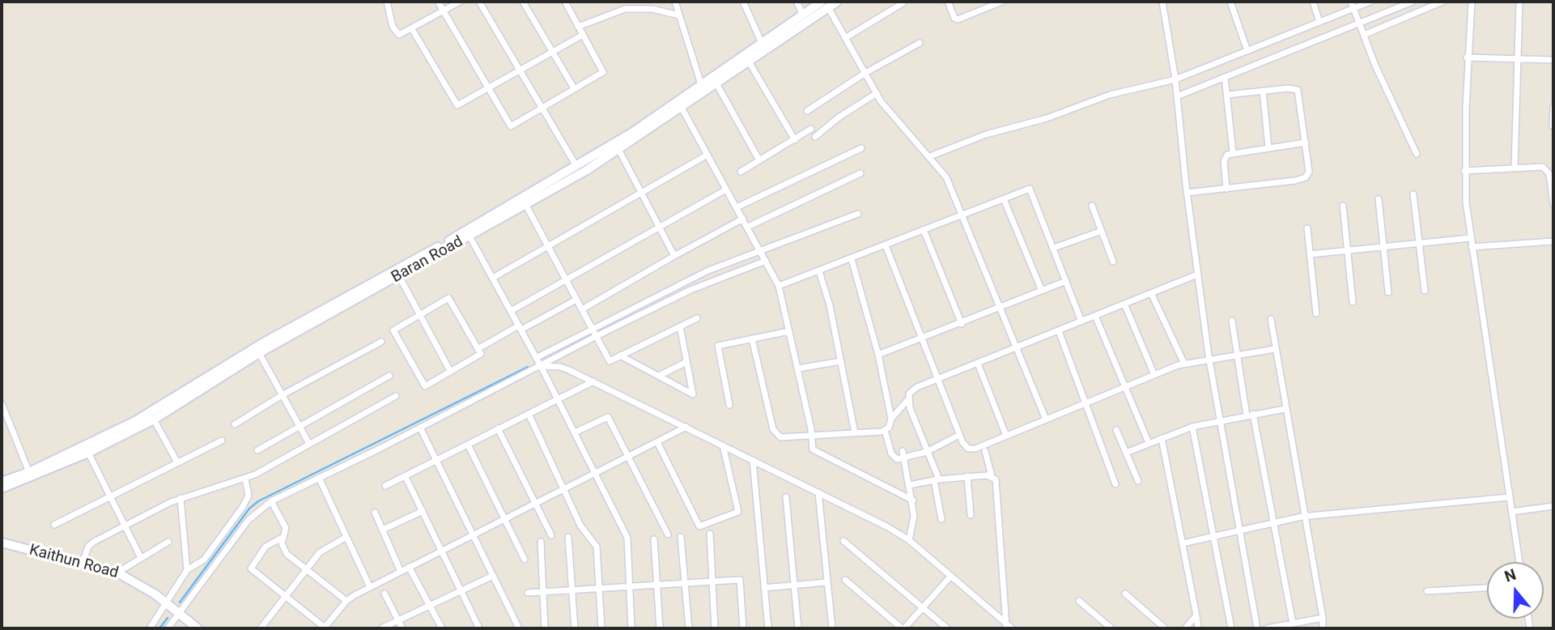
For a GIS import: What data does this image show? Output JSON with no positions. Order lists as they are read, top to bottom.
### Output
{
  "streets": {
    "main road": ["Baran Road", "Kaithun Road"]
  },
  "north": "top"
}
